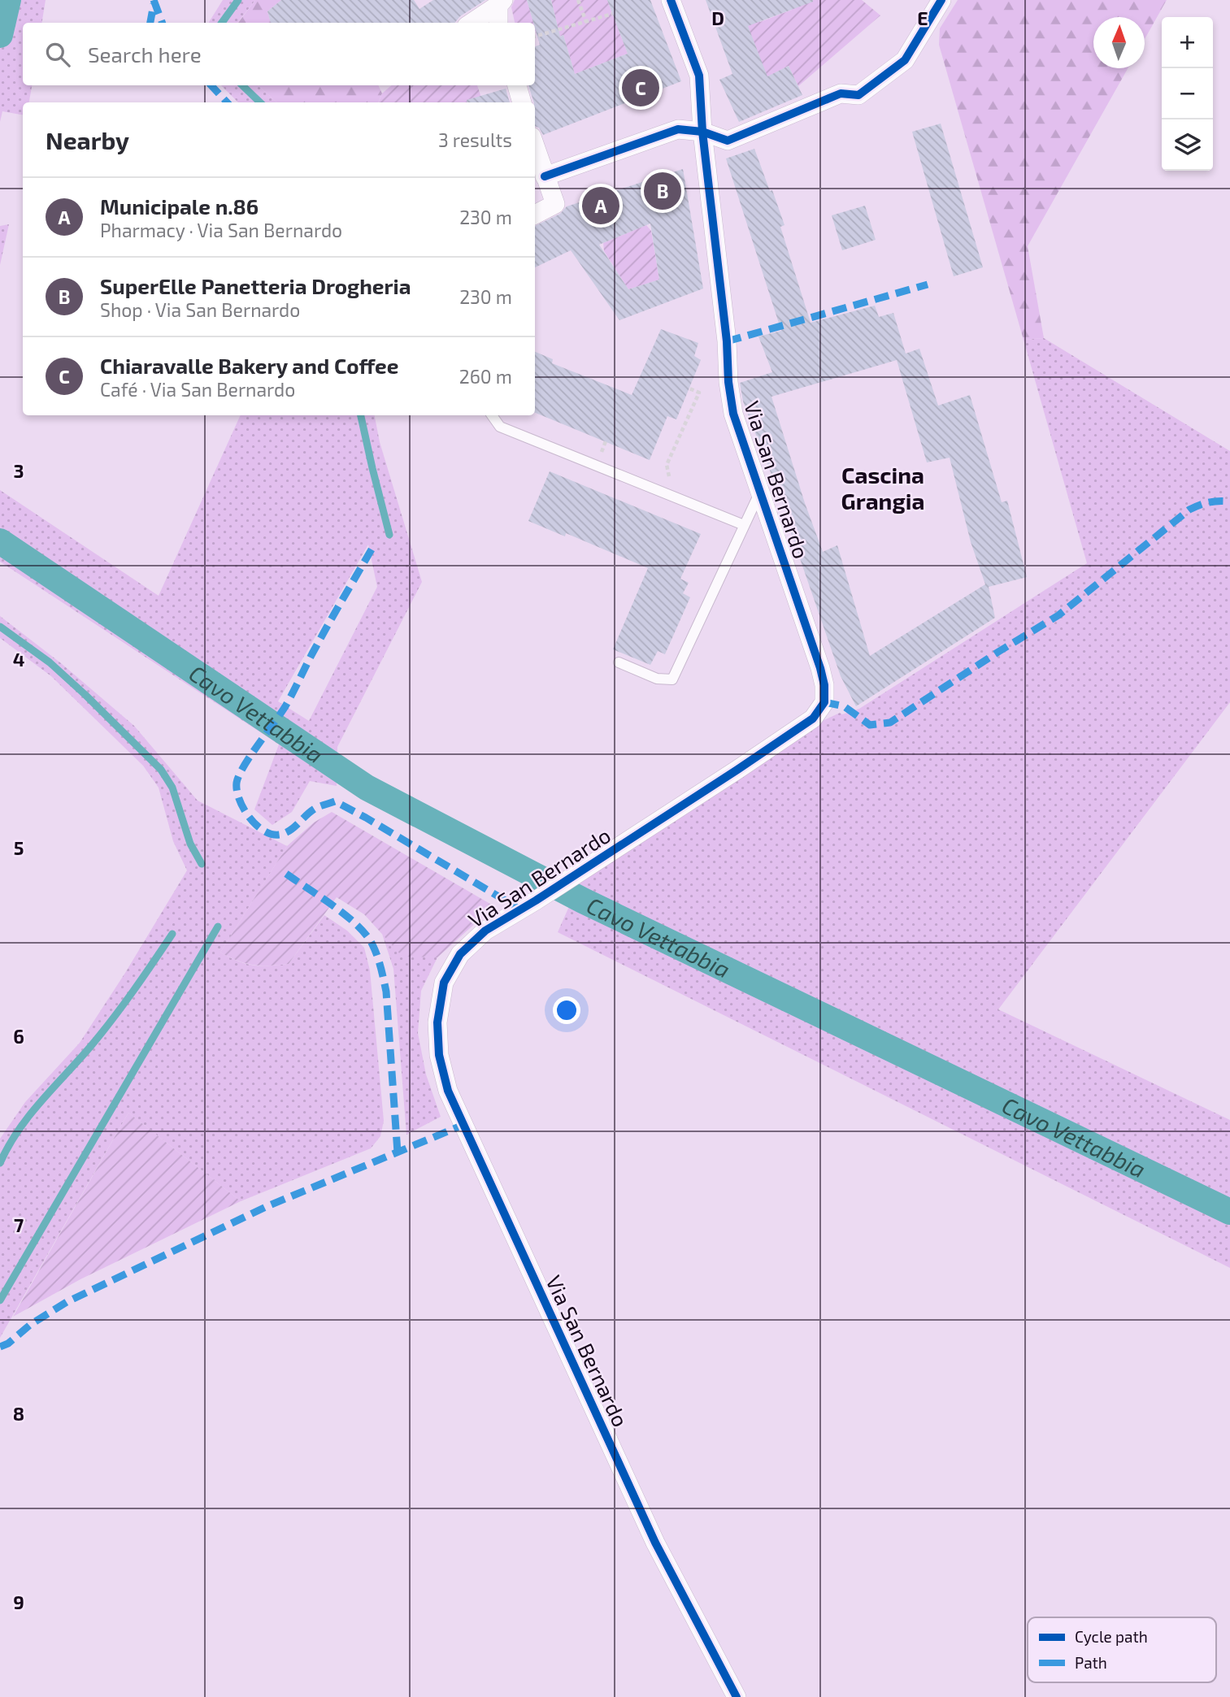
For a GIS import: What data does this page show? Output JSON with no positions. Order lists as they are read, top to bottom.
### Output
{
  "streets": {
    "street": ["Via San Bernardo"]
  },
  "districts": ["Cascina Grangia"],
  "water": ["Cavo Vettabbia"],
  "legend": ["Cycle path", "Path"],
  "north": "top",
  "page": {
    "map_buttons": ["+", "−"],
    "search": "Search here",
    "pins": ["C", "B", "A"],
    "heading": ["Nearby", "3 results"],
    "list": [
      {
        "mark": "A",
        "name": "Municipale n.86",
        "note": "Pharmacy · Via San Bernardo",
        "value": "230 m"
      },
      {
        "mark": "B",
        "name": "SuperElle Panetteria Drogheria",
        "note": "Shop · Via San Bernardo",
        "value": "230 m"
      },
      {
        "mark": "C",
        "name": "Chiaravalle Bakery and Coffee",
        "note": "Café · Via San Bernardo",
        "value": "260 m"
      }
    ]
  },
  "grid": {
    "columns": ["D", "E"],
    "rows": [
      "3",
      "4",
      "5",
      "6",
      "7",
      "8",
      "9"
    ]
  }
}
